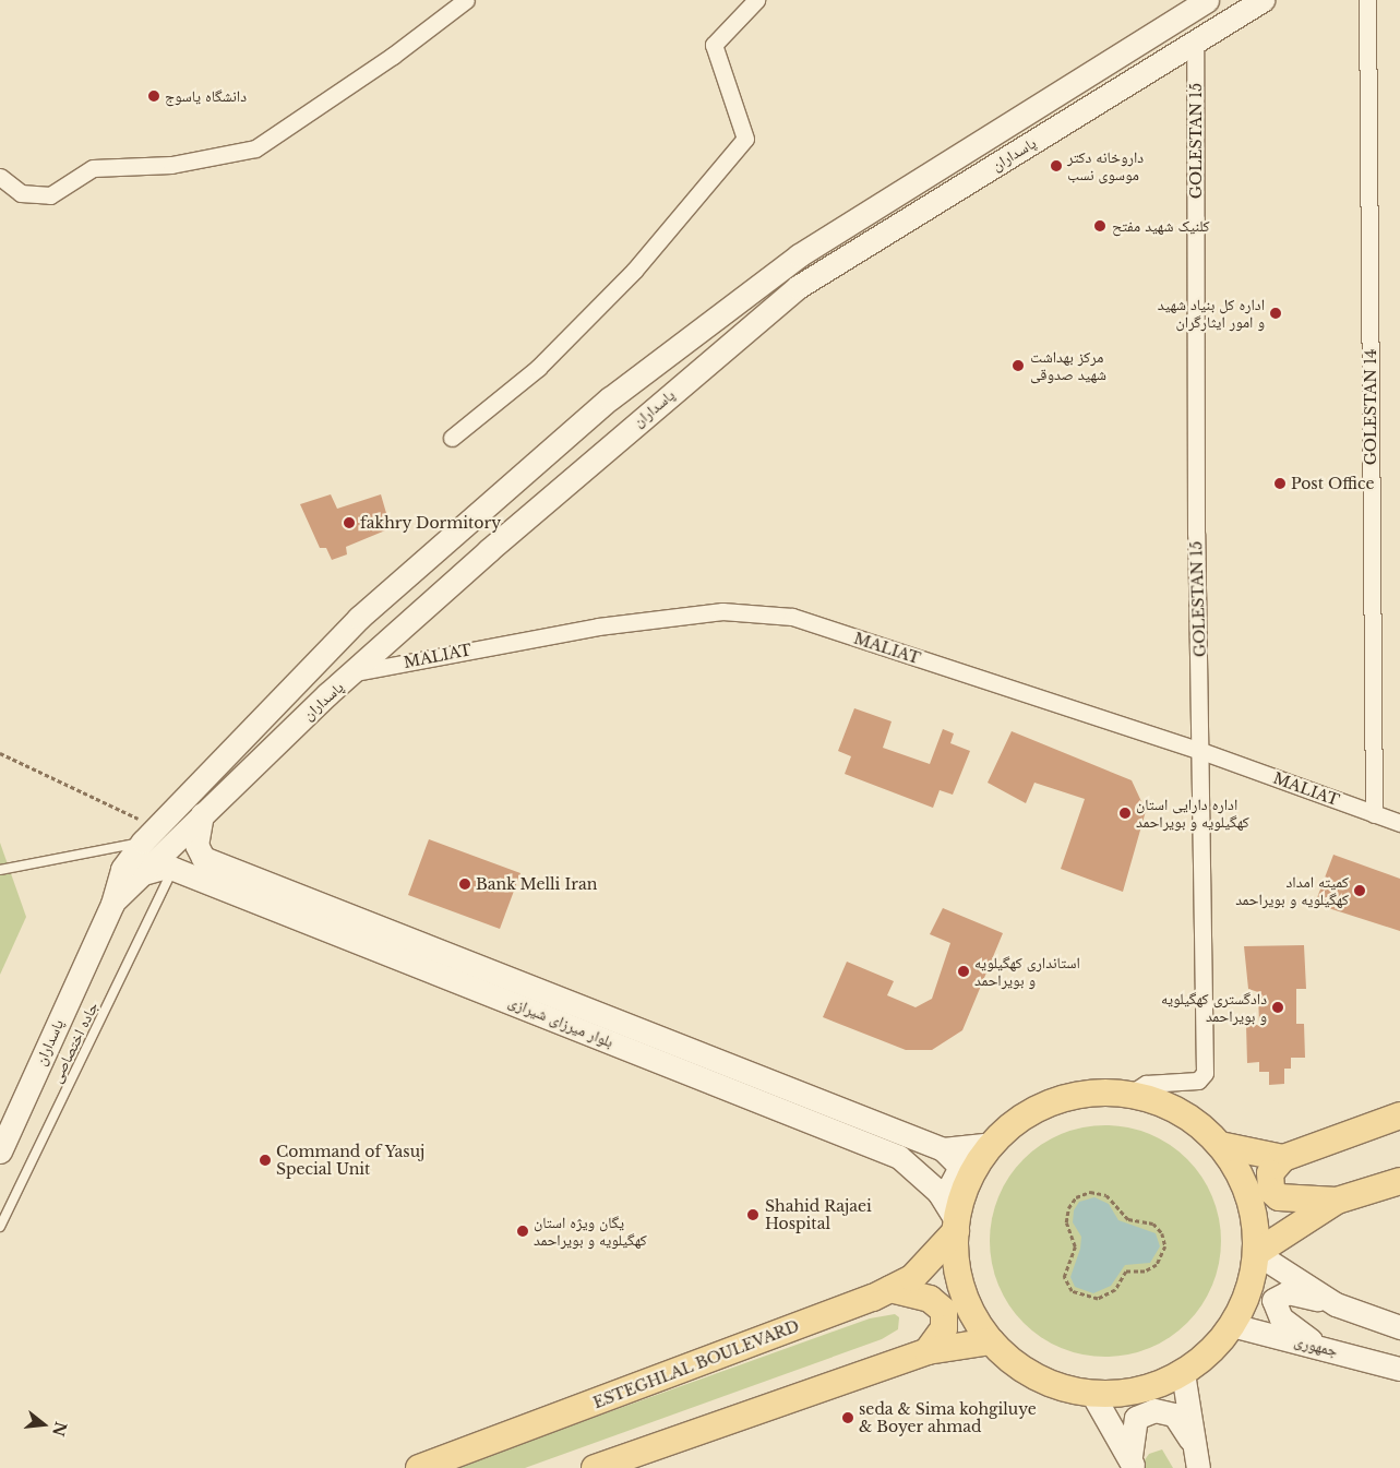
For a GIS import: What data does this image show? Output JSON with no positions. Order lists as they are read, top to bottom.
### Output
{
  "streets": {
    "main road": [
      "پاسداران",
      "بلوار میرزای شیرازی",
      "جمهوری",
      "ESTEGHLAL BOULEVARD"
    ],
    "street": ["GOLESTAN 15", "GOLESTAN 14", "MALIAT"],
    "lane": ["جاده اختصاصی"]
  },
  "crossings": [
    ["GOLESTAN 15", "پاسداران"],
    ["GOLESTAN 15", "MALIAT"],
    ["پاسداران", "MALIAT"],
    ["پاسداران", "بلوار میرزای شیرازی"],
    ["GOLESTAN 14", "MALIAT"],
    ["بلوار میرزای شیرازی", "جاده اختصاصی"],
    ["بلوار میرزای شیرازی", "ESTEGHLAL BOULEVARD"]
  ],
  "places": [
    "دانشگاه یاسوج",
    "داروخانه دكتر موسوی نسب",
    "کلنیک شهید مفتح",
    "اداره کل بنیاد شهید و امور ایثارگران",
    "مرکز بهداشت شهید صدوقی",
    "Post Office",
    "fakhry Dormitory",
    "اداره دارایی استان کهگیلویه و بویراحمد",
    "Bank Melli Iran",
    "کمیته امداد کهگیلویه و بویراحمد",
    "استانداری کهگیلویه و بویراحمد",
    "دادگستری کهگیلویه و بویراحمد",
    "Command of Yasuj Special Unit",
    "Shahid Rajaei Hospital",
    "یگان ویژه استان کهگیلویه و بویراحمد",
    "seda & Sima kohgiluye & Boyer ahmad"
  ],
  "north": "right"
}
